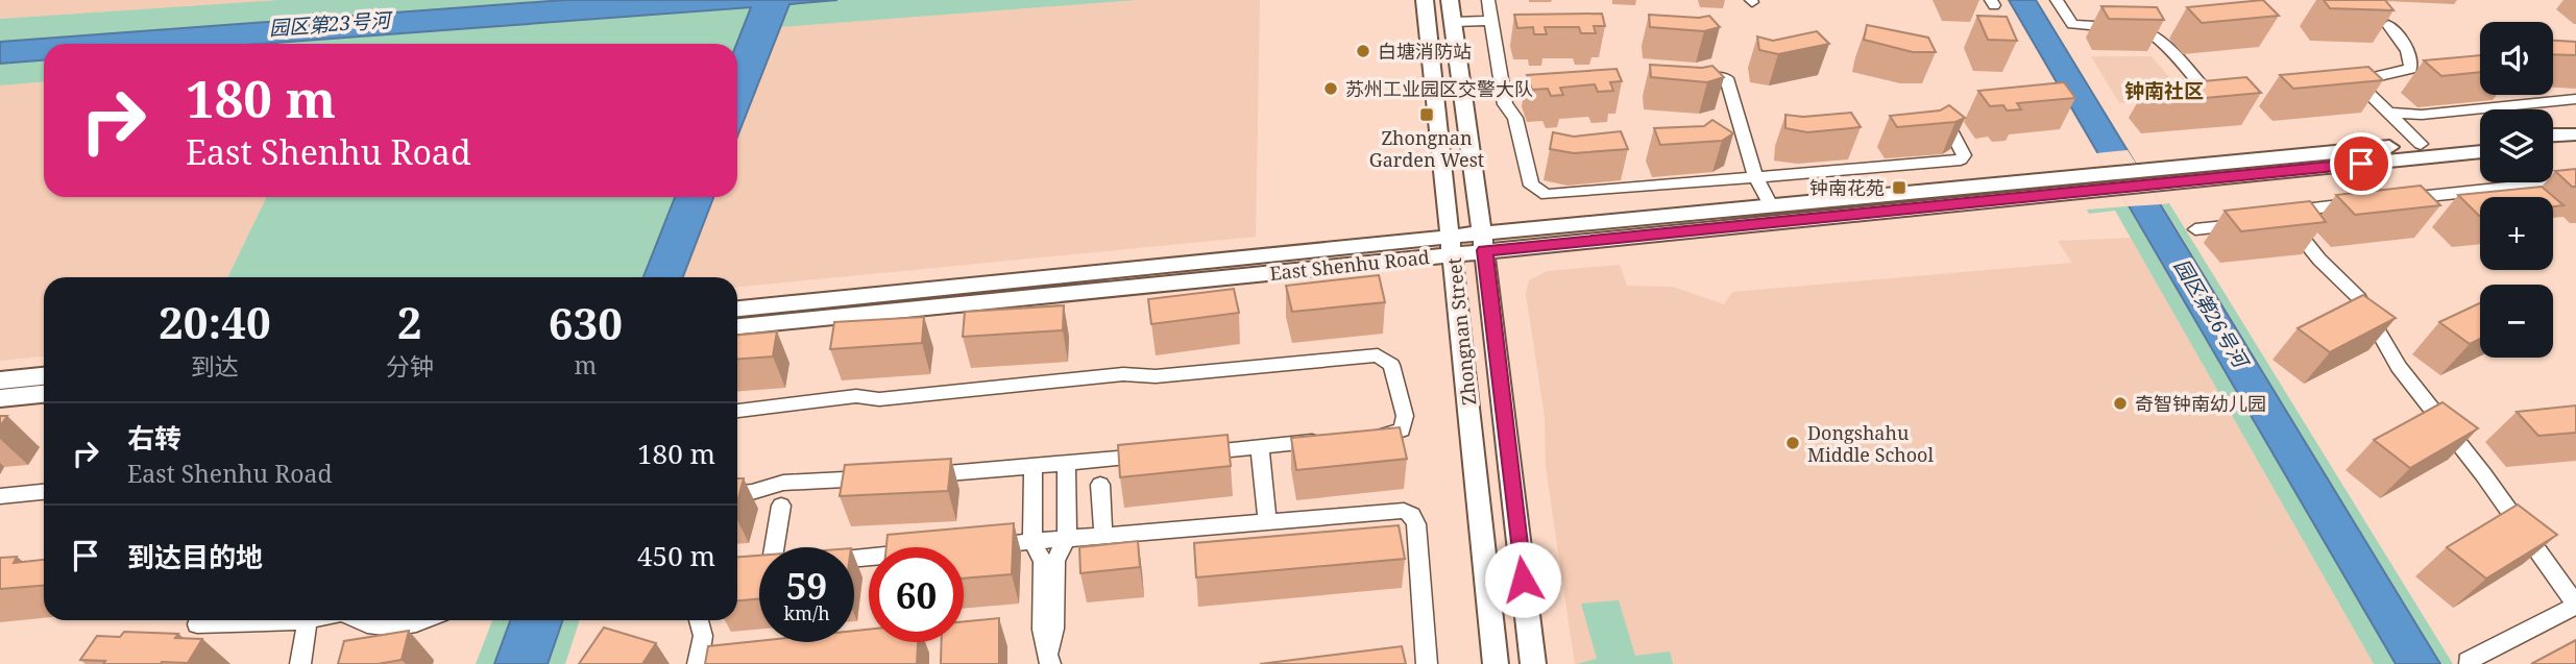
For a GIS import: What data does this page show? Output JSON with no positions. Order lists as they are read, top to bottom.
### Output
{
  "streets": {
    "main road": ["East Shenhu Road", "Zhongnan Street"]
  },
  "crossings": [
    ["East Shenhu Road", "Zhongnan Street"]
  ],
  "districts": ["钟南社区"],
  "water": ["园区第23号河", "园区第26号河"],
  "places": {
    "other": [
      "白塘消防站",
      "苏州工业园区交警大队",
      "奇智钟南幼儿园",
      "Dongshahu Middle School"
    ],
    "transit": ["Zhongnan Garden West", "钟南花苑"]
  },
  "page": {
    "map_buttons": ["+", "−"],
    "turn": ["180 m", "East Shenhu Road"],
    "eta": [
      "20:40",
      "到达",
      "2",
      "分钟",
      "630",
      "m"
    ],
    "list": [
      {
        "name": "右转",
        "note": "East Shenhu Road",
        "value": "180 m"
      },
      {
        "name": "到达目的地",
        "value": "450 m"
      }
    ],
    "speed": "59 km/h",
    "limit": "60"
  }
}
